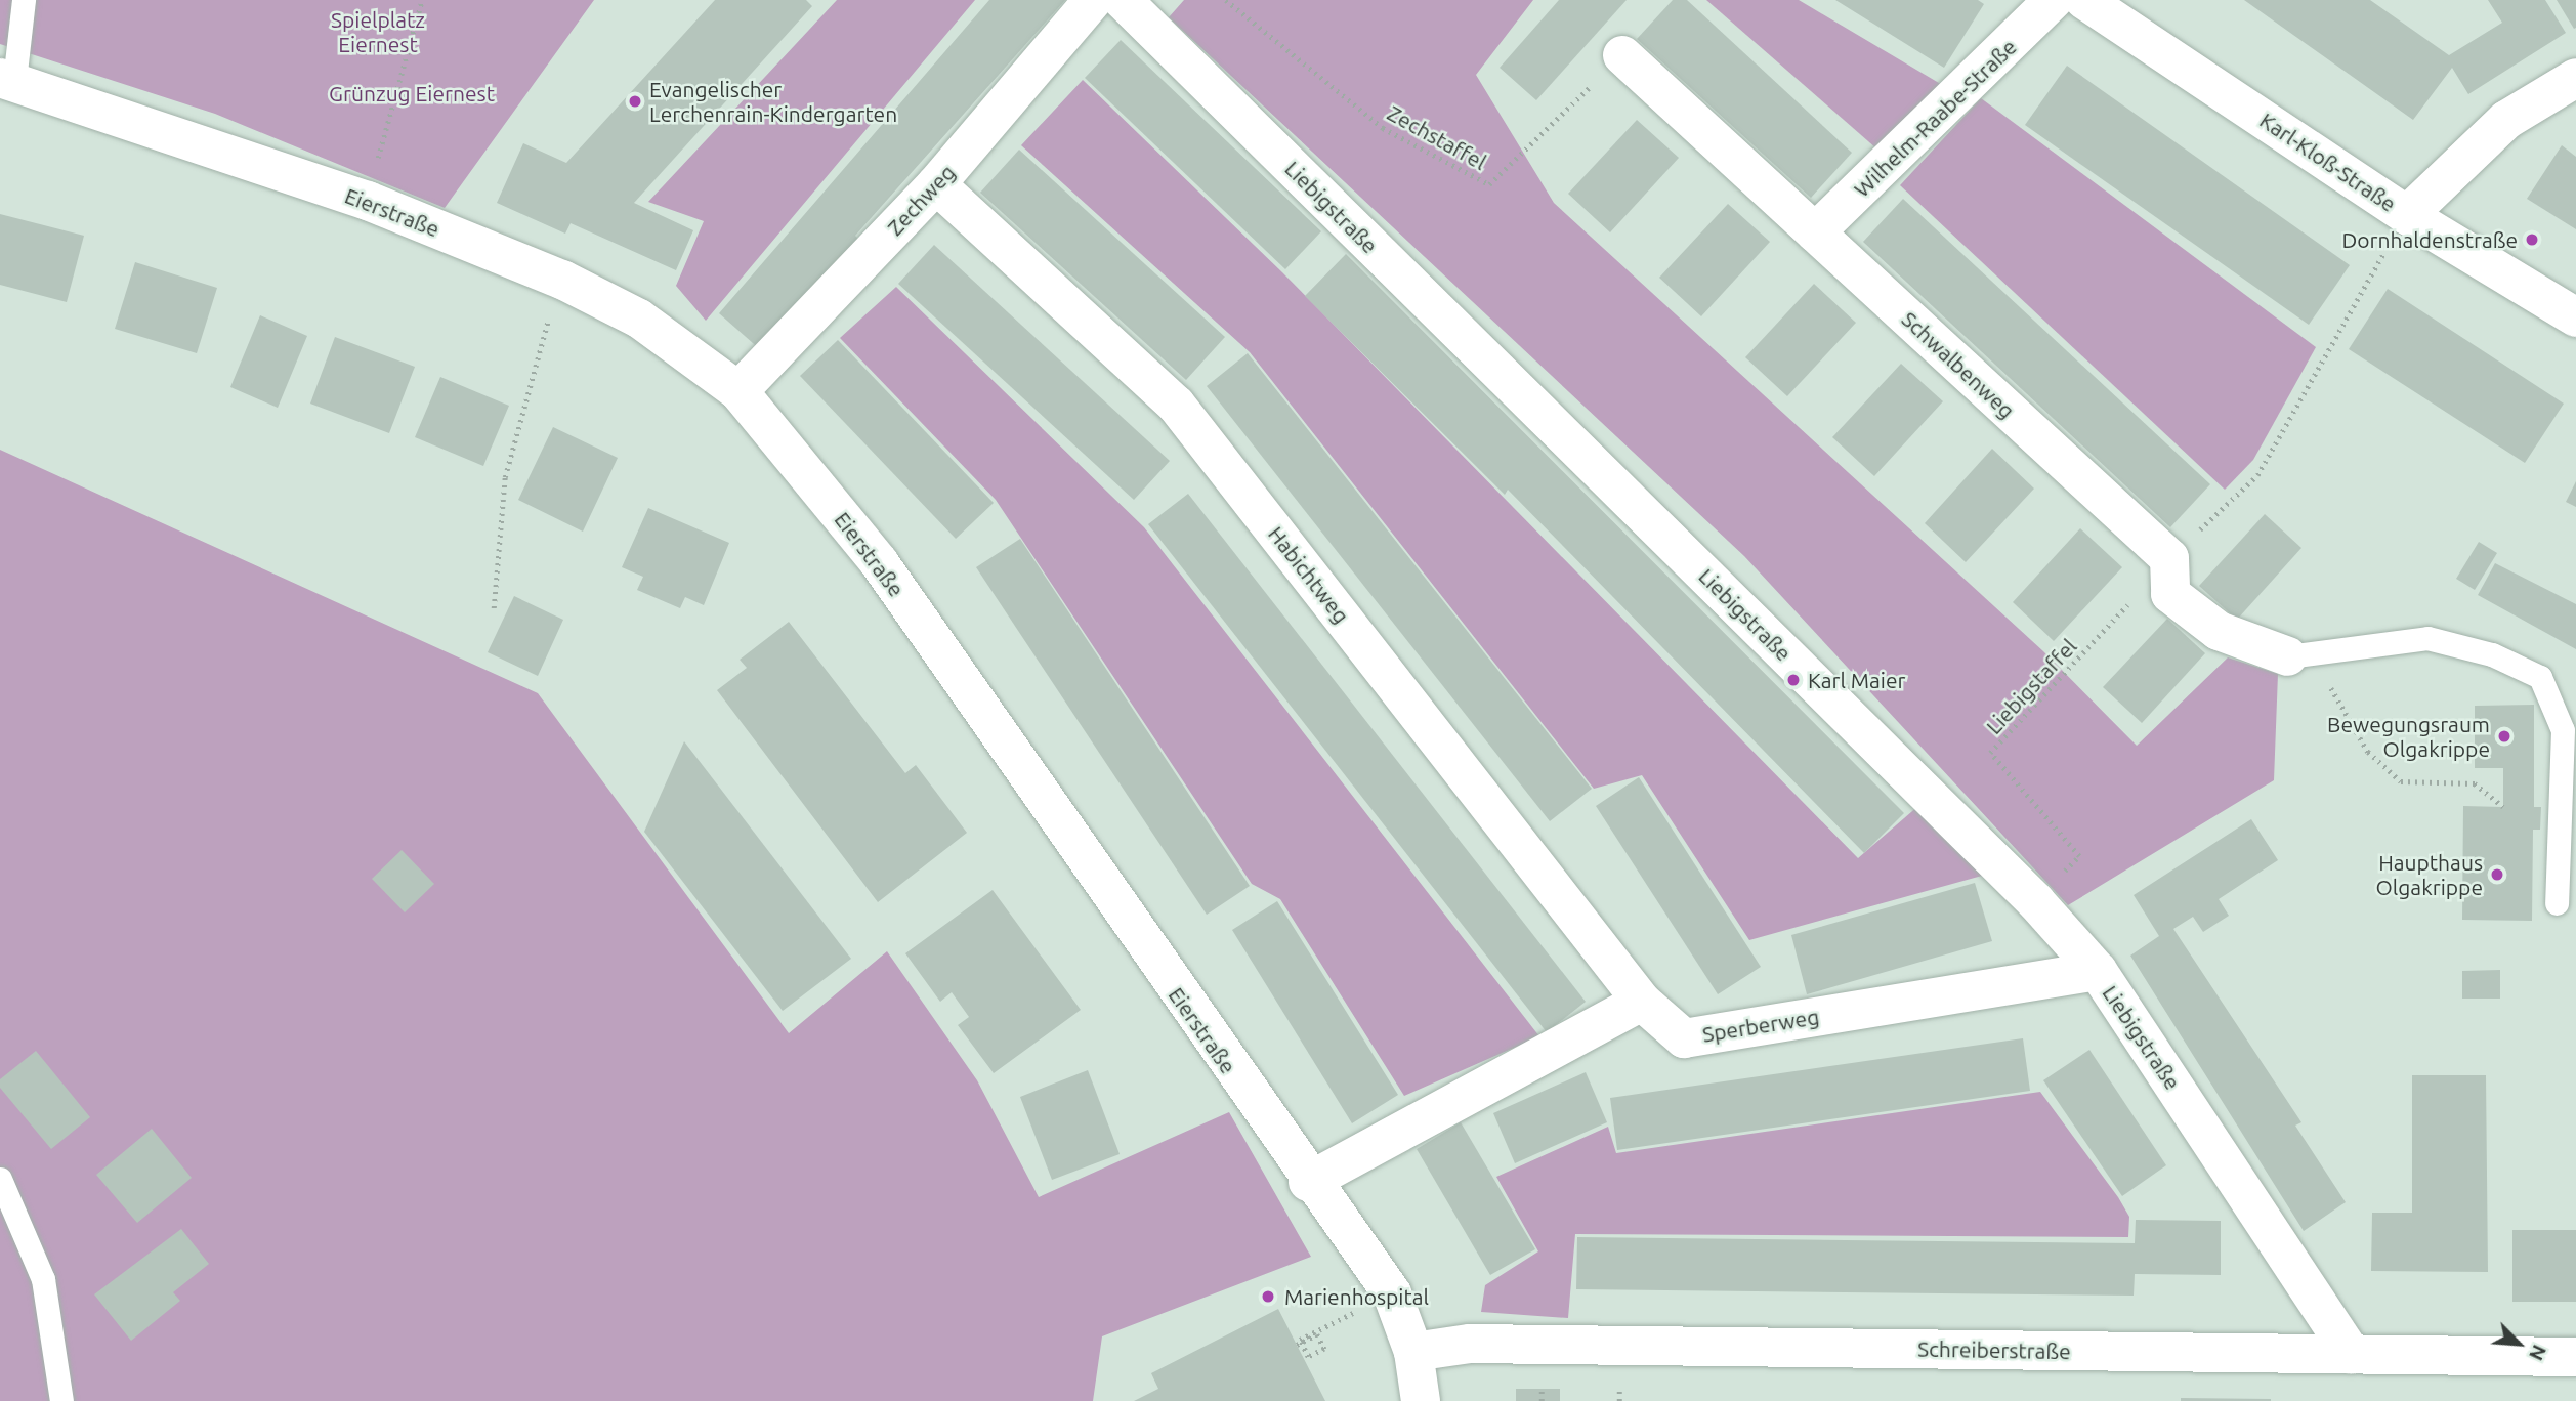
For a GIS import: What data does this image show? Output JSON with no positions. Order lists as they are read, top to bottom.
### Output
{
  "streets": {
    "street": [
      "Wilhelm-Raabe-Straße",
      "Karl-Kloß-Straße",
      "Zechweg",
      "Liebigstraße",
      "Eierstraße",
      "Schwalbenweg",
      "Habichtweg",
      "Sperberweg",
      "Schreiberstraße"
    ],
    "path": ["Zechstaffel", "Liebigstaffel"]
  },
  "crossings": [
    ["Wilhelm-Raabe-Straße", "Schwalbenweg"],
    ["Zechstaffel", "Schwalbenweg"],
    ["Zechweg", "Eierstraße"],
    ["Zechweg", "Habichtweg"],
    ["Liebigstraße", "Liebigstaffel"],
    ["Liebigstraße", "Sperberweg"],
    ["Liebigstraße", "Schreiberstraße"],
    ["Eierstraße", "Schreiberstraße"],
    ["Schwalbenweg", "Liebigstaffel"],
    ["Habichtweg", "Sperberweg"]
  ],
  "parks": ["Spielplatz Eiernest", "Grünzug Eiernest"],
  "places": [
    "Evangelischer Lerchenrain-Kindergarten",
    "Dornhaldenstraße",
    "Karl Maier",
    "Bewegungsraum Olgakrippe",
    "Haupthaus Olgakrippe",
    "Marienhospital"
  ],
  "north": "bottom right"
}
